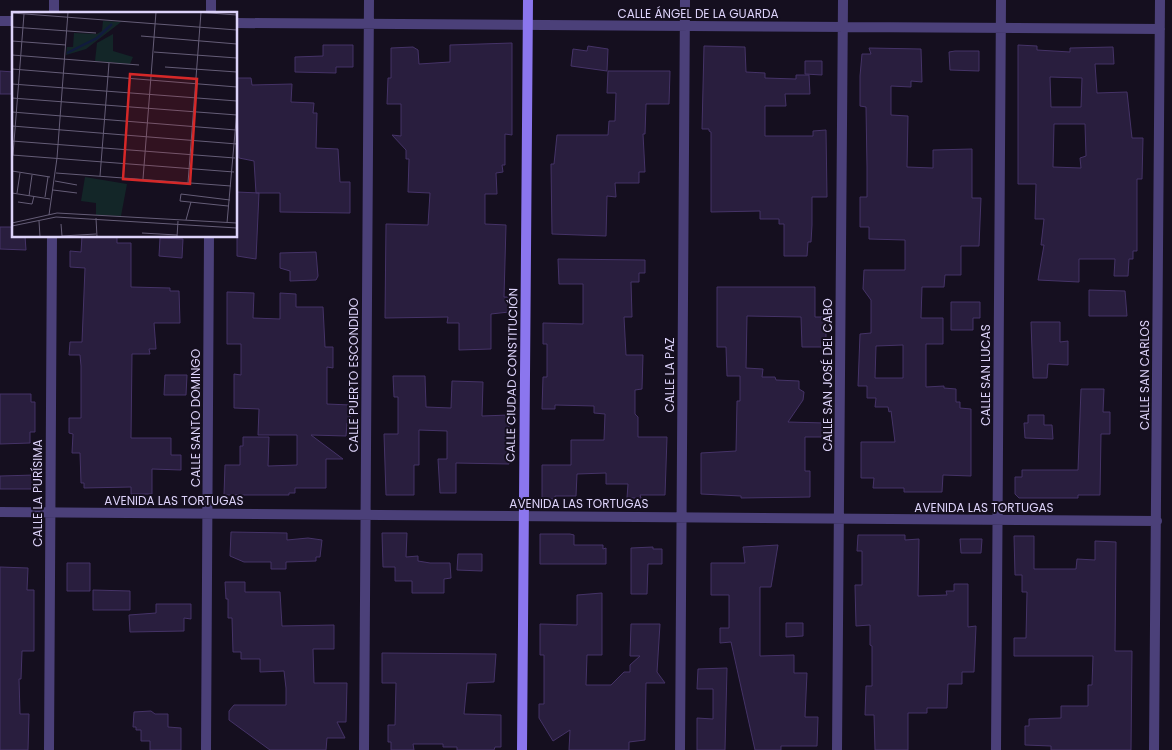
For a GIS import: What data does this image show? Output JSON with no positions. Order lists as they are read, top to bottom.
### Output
{
  "streets": {
    "street": [
      "CALLE ÁNGEL DE LA GUARDA",
      "CALLE PUERTO ESCONDIDO",
      "CALLE CIUDAD CONSTITUCIÓN",
      "CALLE LA PAZ",
      "CALLE SAN JOSÉ DEL CABO",
      "CALLE SAN LUCAS",
      "CALLE SAN CARLOS",
      "CALLE SANTO DOMINGO",
      "CALLE LA PURÍSIMA",
      "AVENIDA LAS TORTUGAS"
    ]
  },
  "crossings": [
    ["CALLE ÁNGEL DE LA GUARDA", "CALLE PUERTO ESCONDIDO"],
    ["CALLE ÁNGEL DE LA GUARDA", "CALLE CIUDAD CONSTITUCIÓN"],
    ["CALLE ÁNGEL DE LA GUARDA", "CALLE LA PAZ"],
    ["CALLE ÁNGEL DE LA GUARDA", "CALLE SAN JOSÉ DEL CABO"],
    ["CALLE ÁNGEL DE LA GUARDA", "CALLE SAN LUCAS"],
    ["CALLE ÁNGEL DE LA GUARDA", "CALLE SAN CARLOS"],
    ["CALLE PUERTO ESCONDIDO", "AVENIDA LAS TORTUGAS"],
    ["CALLE CIUDAD CONSTITUCIÓN", "AVENIDA LAS TORTUGAS"],
    ["CALLE LA PAZ", "AVENIDA LAS TORTUGAS"],
    ["CALLE SAN JOSÉ DEL CABO", "AVENIDA LAS TORTUGAS"],
    ["CALLE SAN LUCAS", "AVENIDA LAS TORTUGAS"],
    ["CALLE SAN CARLOS", "AVENIDA LAS TORTUGAS"],
    ["CALLE SANTO DOMINGO", "AVENIDA LAS TORTUGAS"],
    ["CALLE LA PURÍSIMA", "AVENIDA LAS TORTUGAS"]
  ]
}
